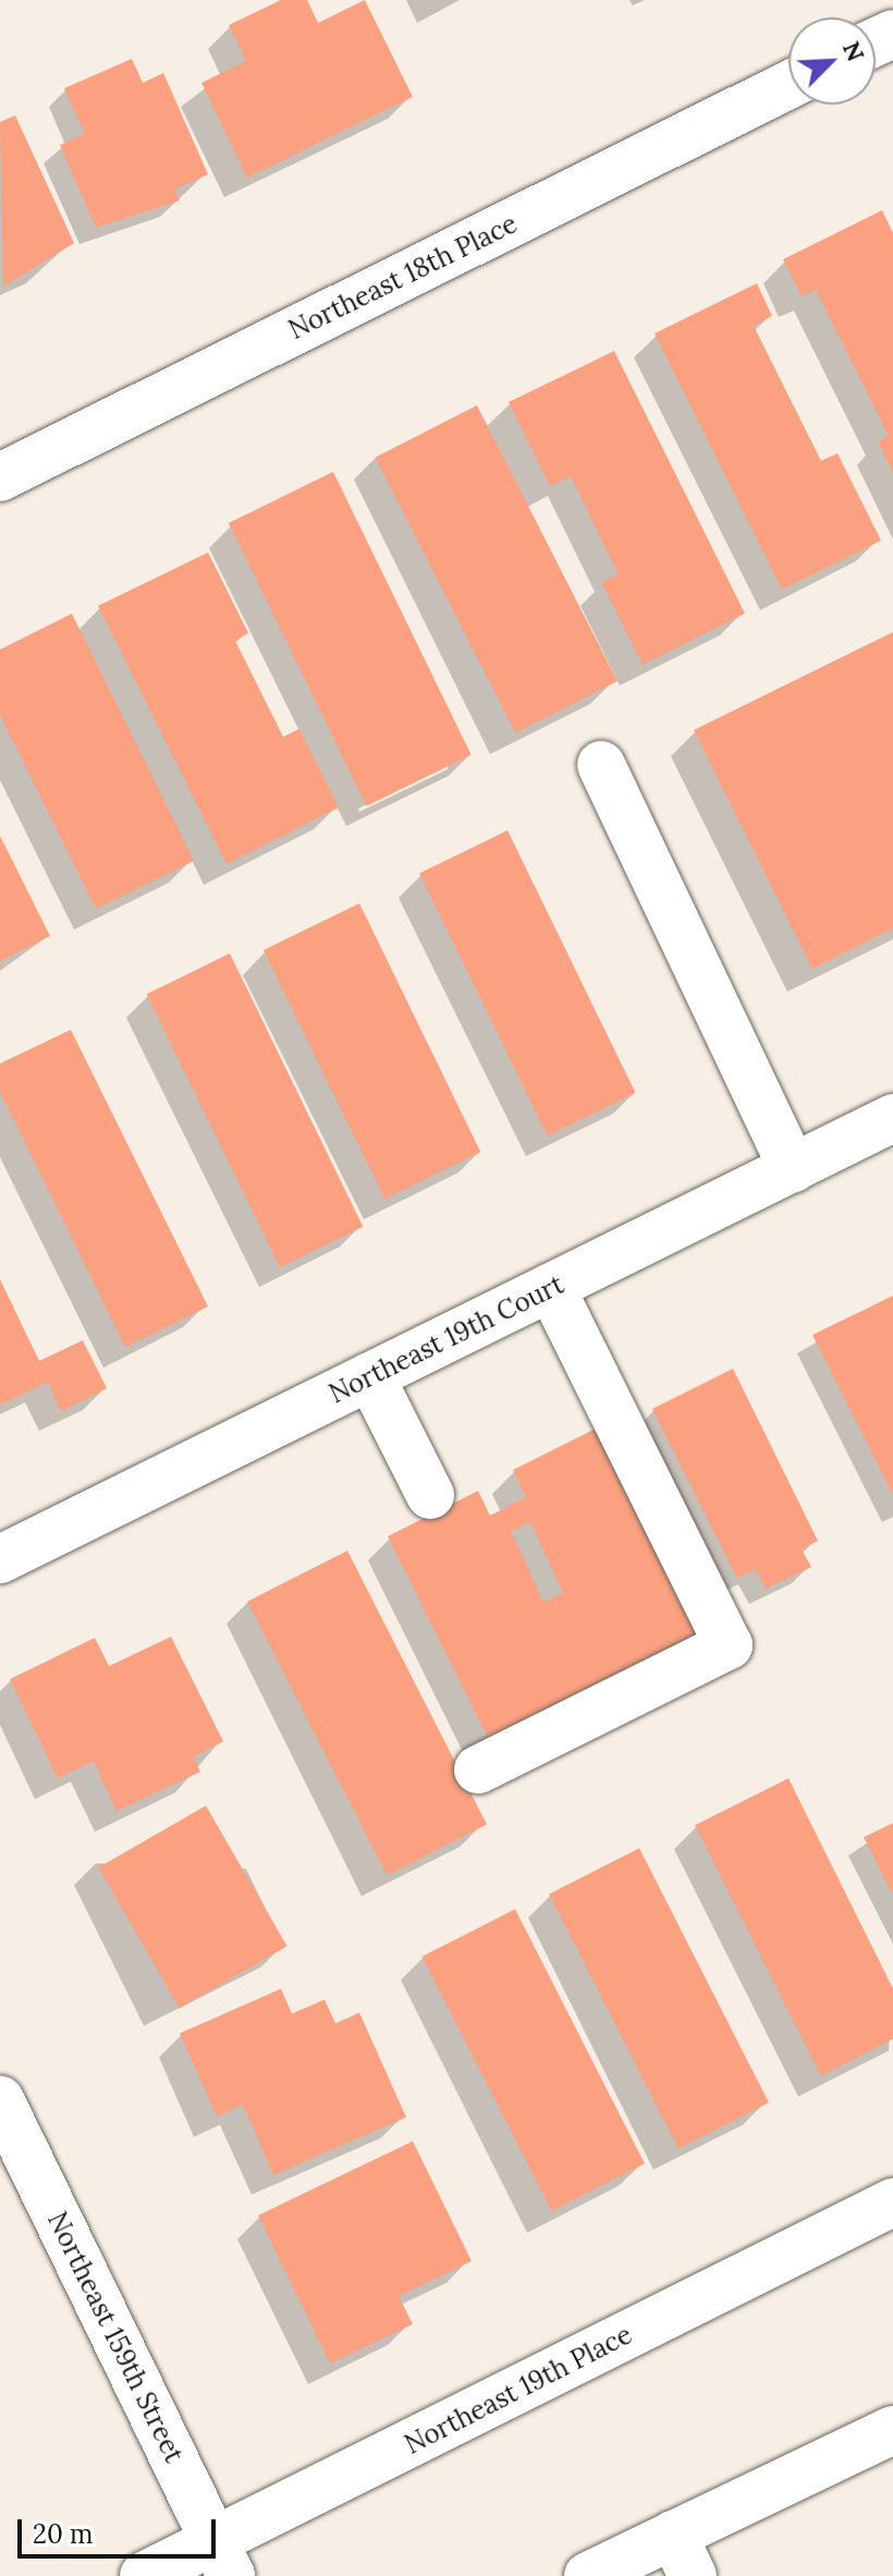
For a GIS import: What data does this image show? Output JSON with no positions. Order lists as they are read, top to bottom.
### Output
{
  "streets": {
    "street": [
      "Northeast 18th Place",
      "Northeast 19th Court",
      "Northeast 159th Street",
      "Northeast 19th Place"
    ]
  },
  "crossings": [
    ["Northeast 159th Street", "Northeast 19th Place"]
  ],
  "scale_bar": "20 m",
  "north": "top right"
}
